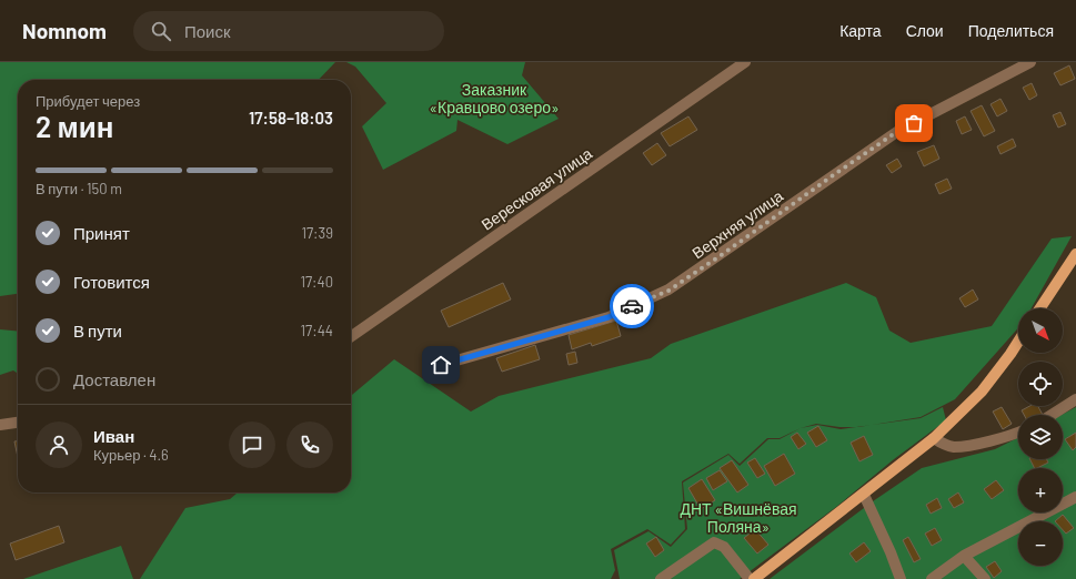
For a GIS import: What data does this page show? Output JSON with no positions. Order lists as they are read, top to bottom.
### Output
{
  "streets": {
    "street": ["Вересковая улица", "Верхняя улица"]
  },
  "parks": ["Заказник «Кравцово озеро»", "ДНТ «Вишнёвая Поляна»"],
  "north": "bottom right",
  "page": {
    "header": "Nomnom",
    "search": "Поиск",
    "nav": ["Карта", "Слои", "Поделиться"],
    "heading": ["2 мин", "Прибудет через", "17:58–18:03"],
    "panel": ["Иван", "Курьер · 4.6"],
    "bar": "В пути · 150 m",
    "list": [
      ["Принят", "17:39"],
      ["Готовится", "17:40"],
      ["В пути", "17:44"],
      "Доставлен"
    ],
    "map_buttons": ["+", "−"]
  }
}
